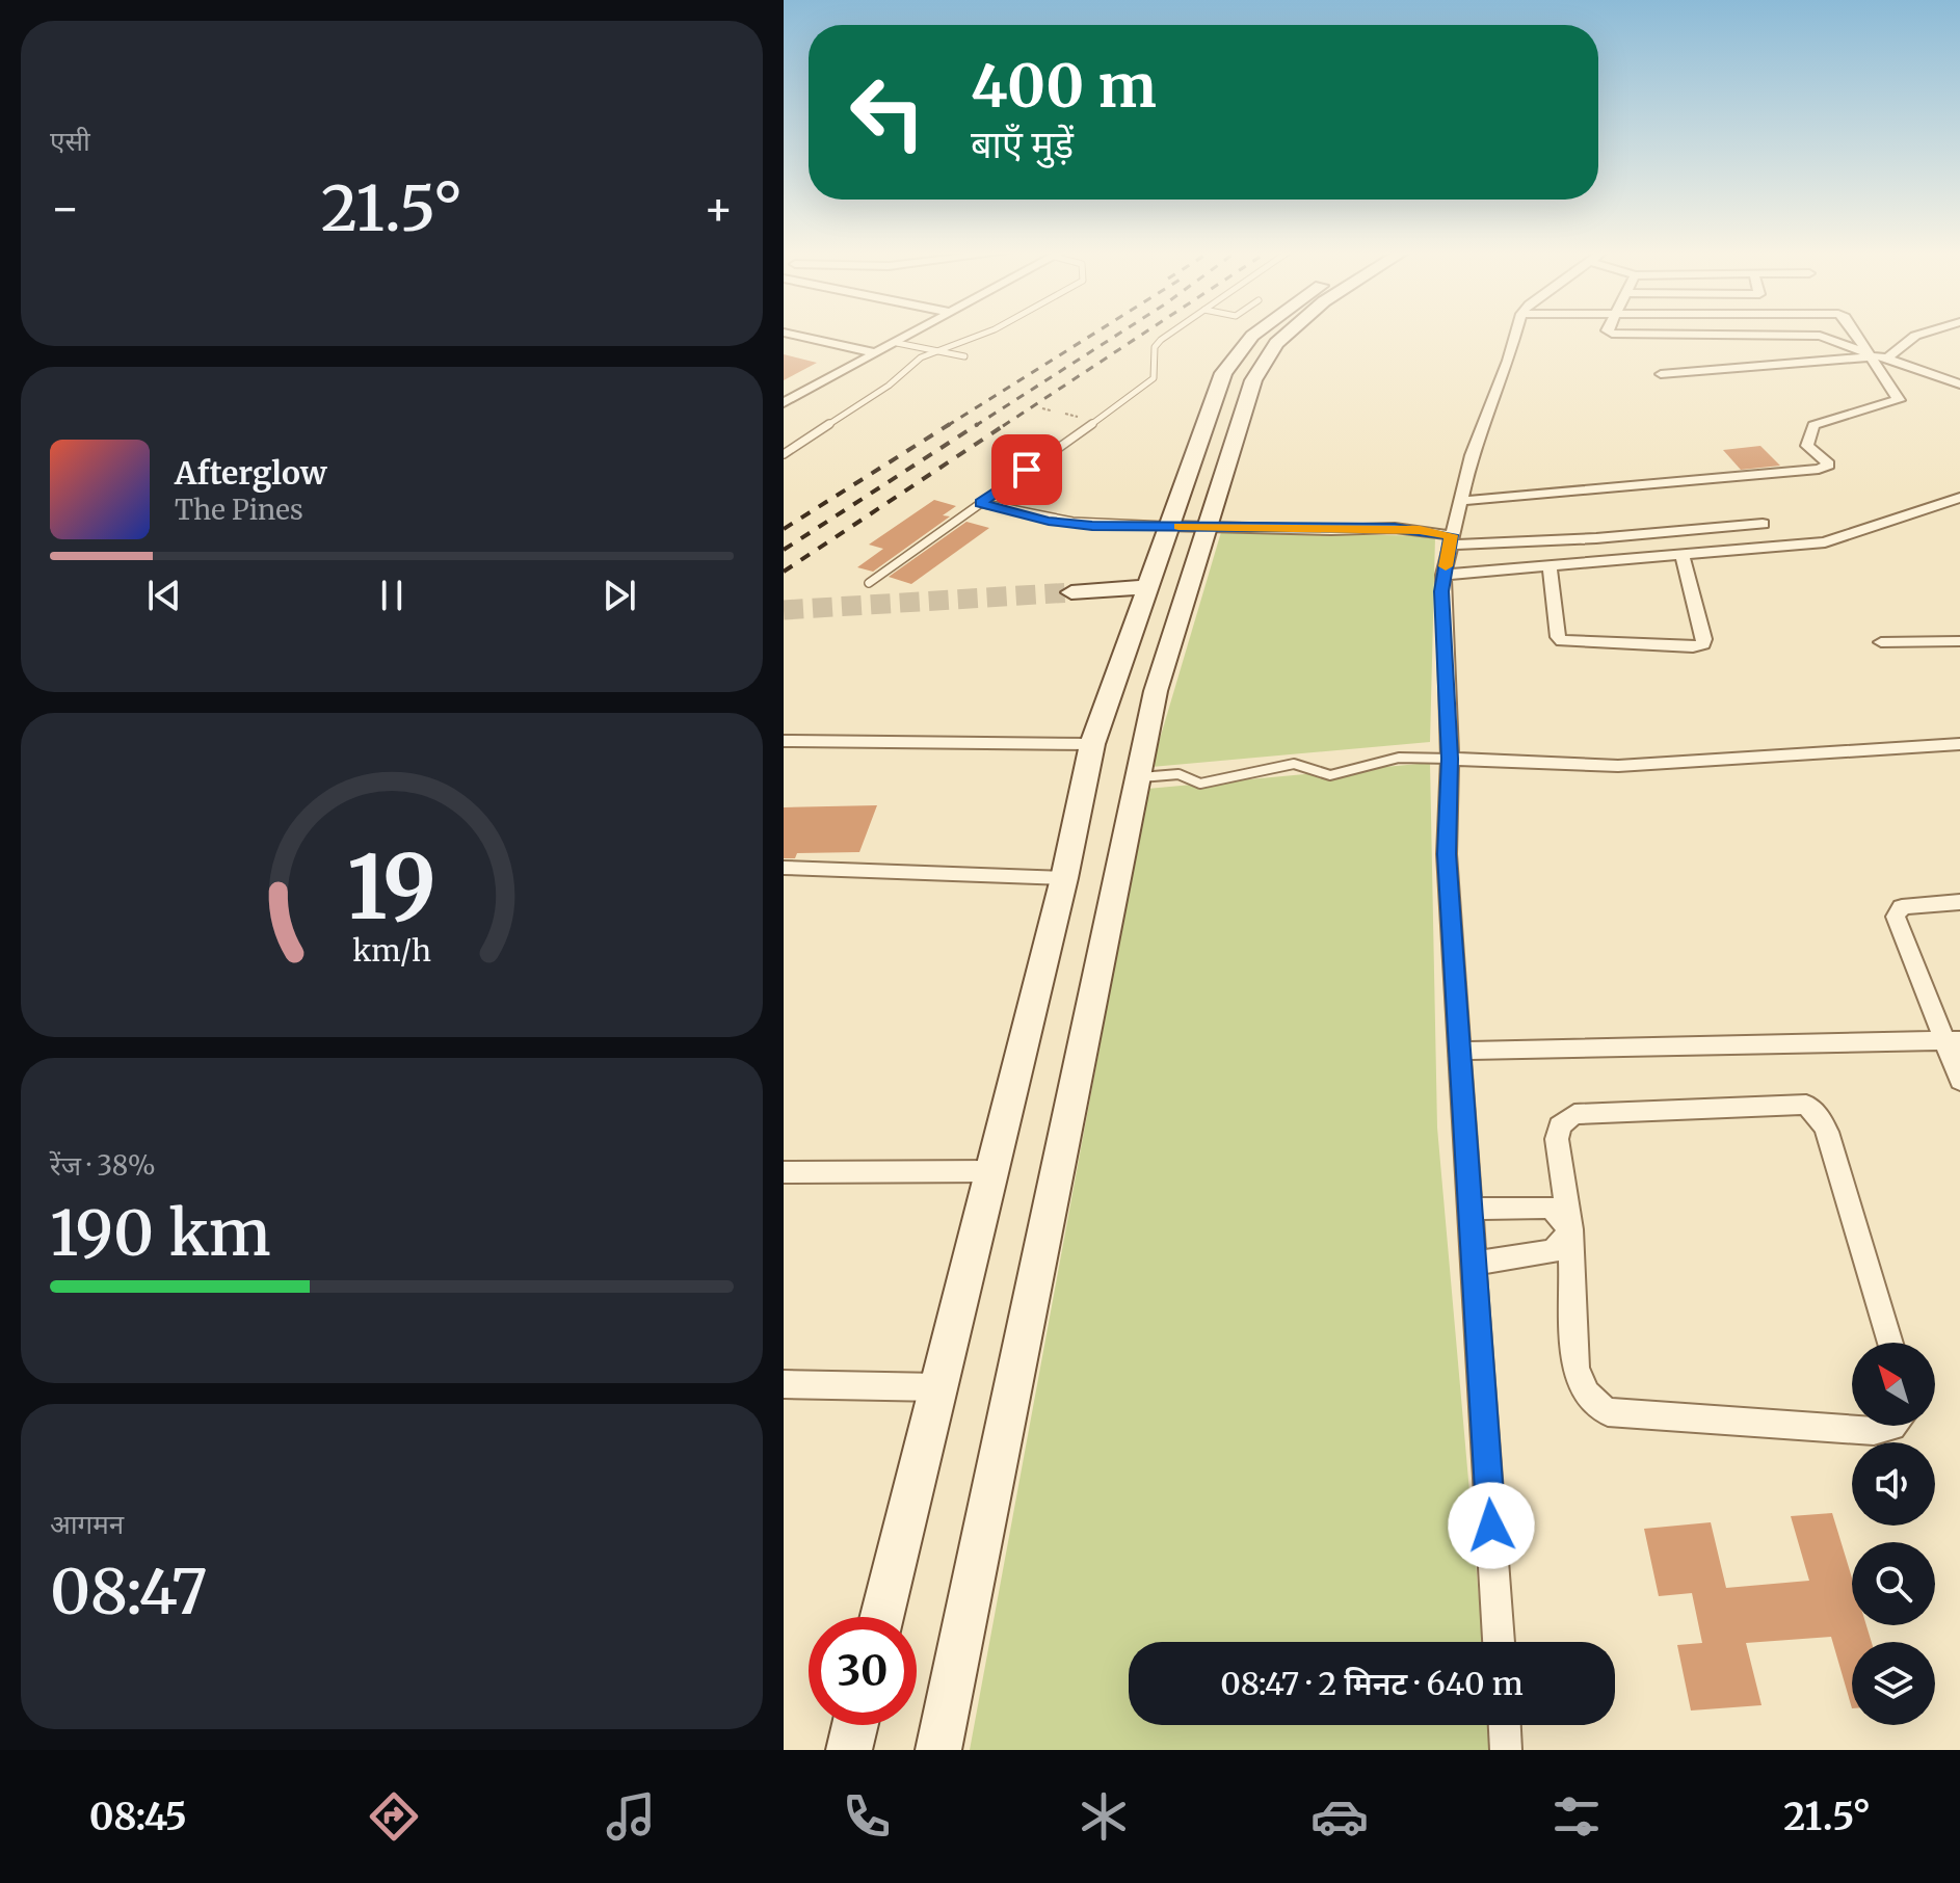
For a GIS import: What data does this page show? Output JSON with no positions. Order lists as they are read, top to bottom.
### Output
{
  "north": "top left",
  "page": {
    "tile": [
      "एसी",
      ["रेंज · 38%", "190 km"],
      ["आगमन", "08:47"]
    ],
    "turn": ["400 m", "बाएँ मुड़ें"],
    "heat": ["−", "21.5°", "+"],
    "song": ["Afterglow", "The Pines"],
    "limit": "30",
    "trip": "08:47 · 2 मिनट · 640 m",
    "tabs": ["08:45", "21.5°"],
    "gauge": ["19", "km/h"]
  }
}
